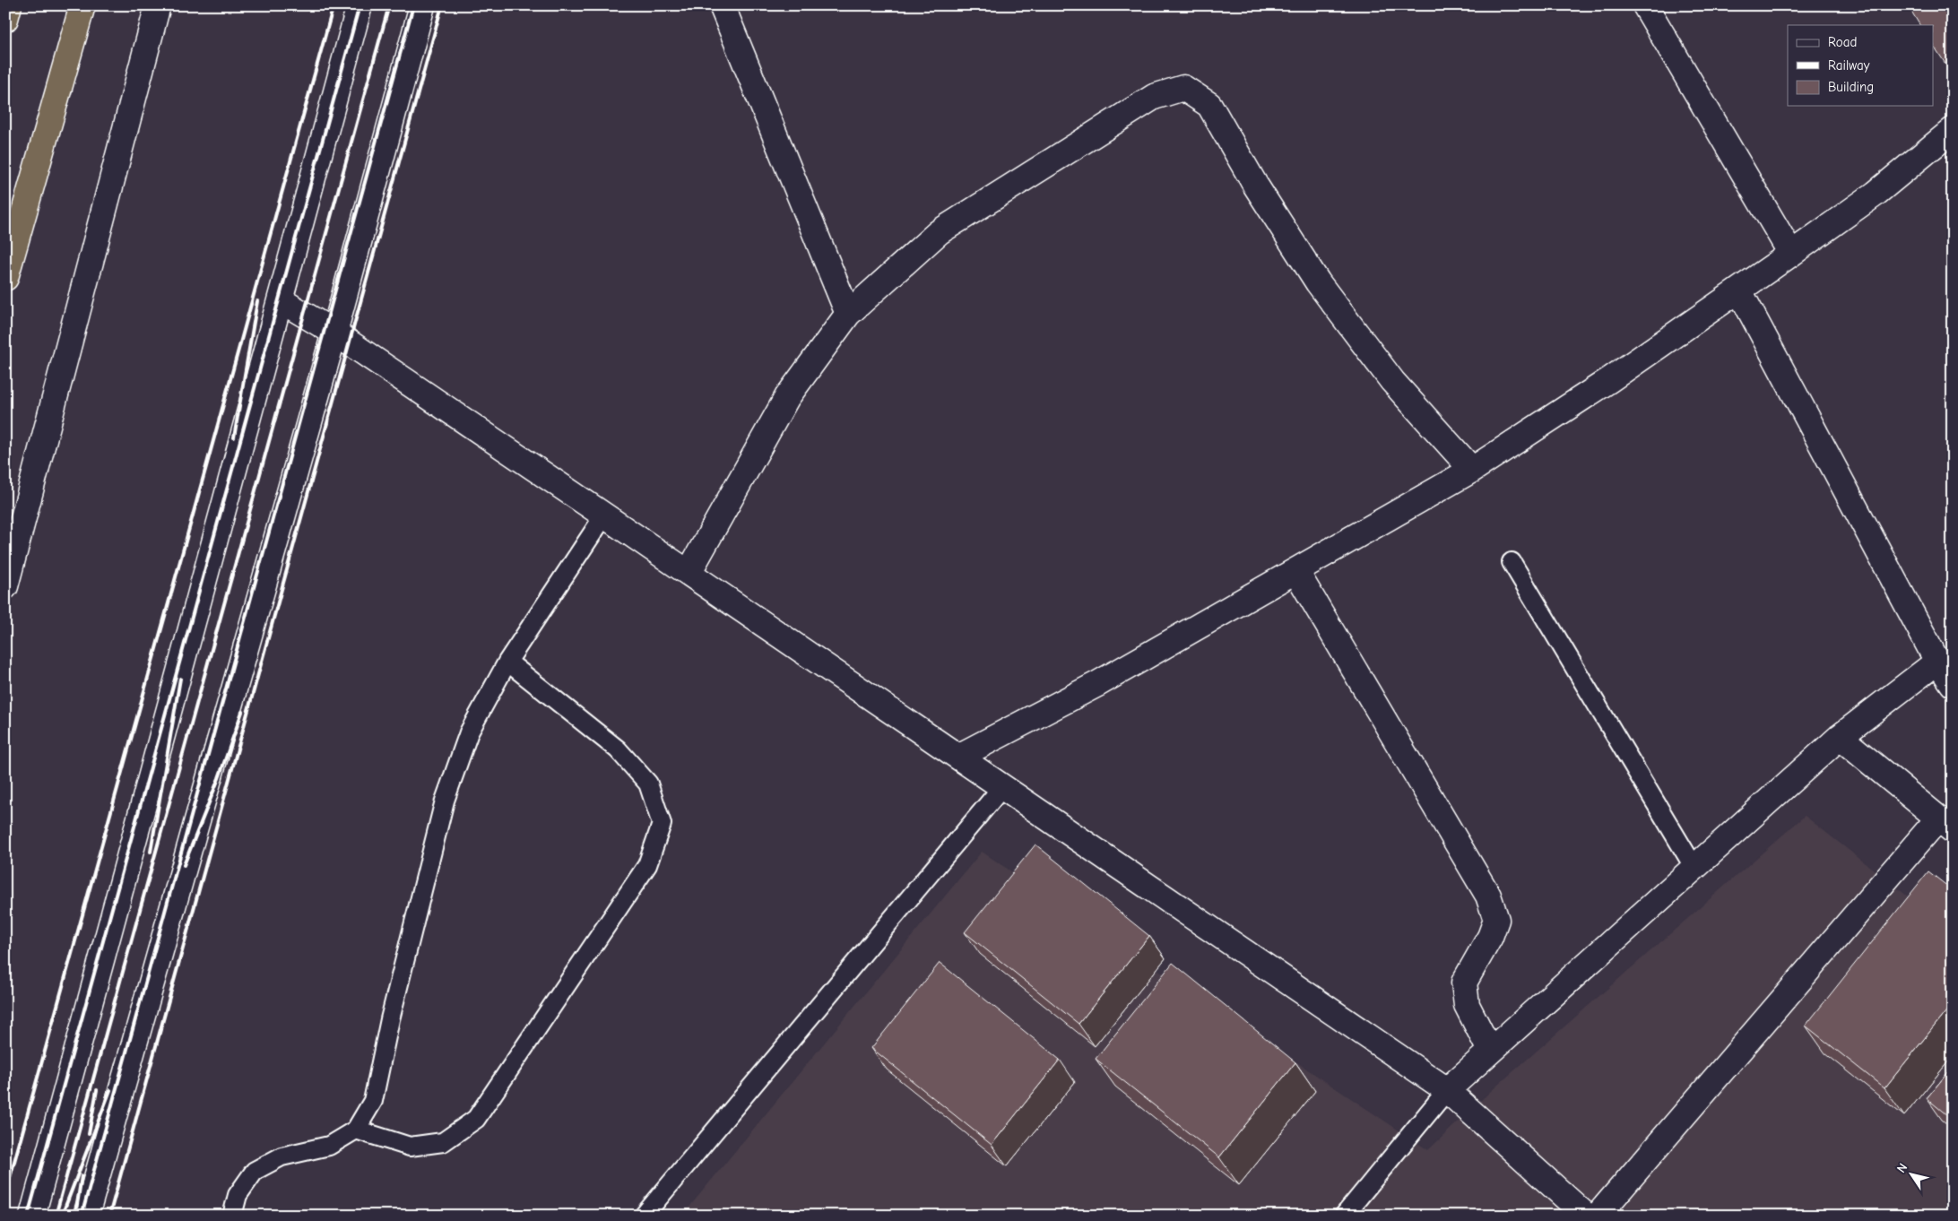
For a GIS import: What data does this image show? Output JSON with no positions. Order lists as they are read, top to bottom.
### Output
{
  "legend": ["Road", "Railway", "Building"],
  "north": "top left"
}
